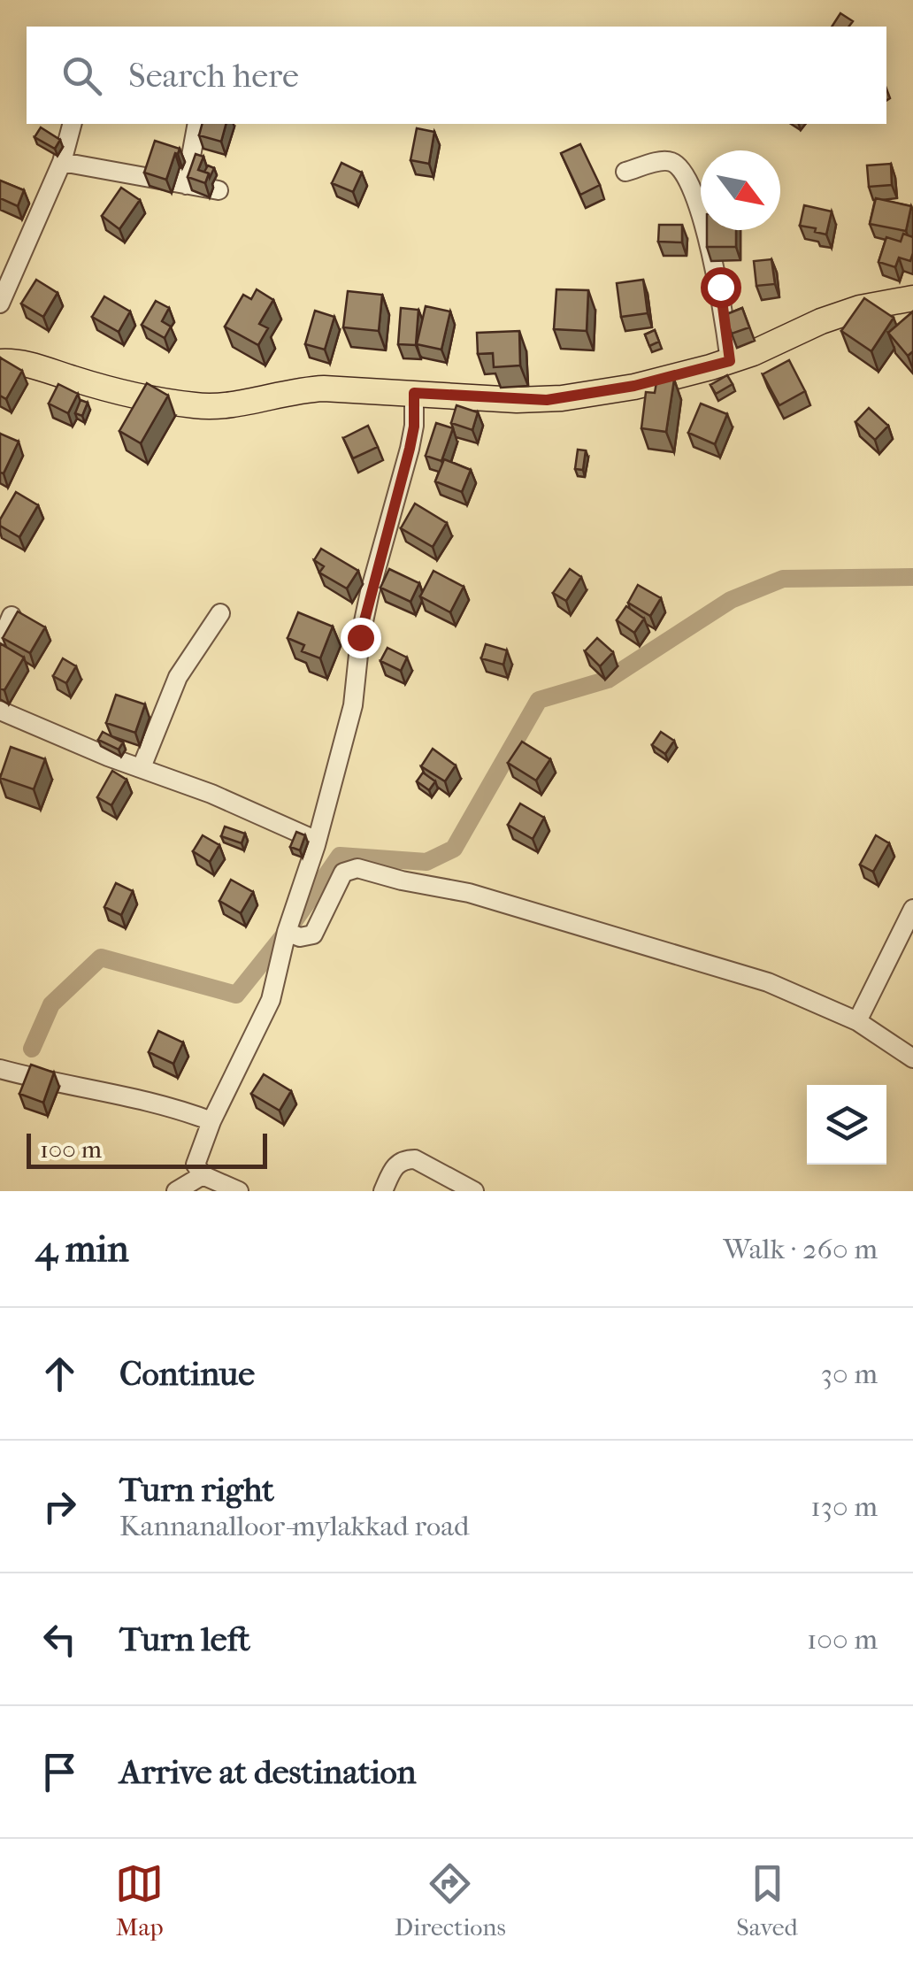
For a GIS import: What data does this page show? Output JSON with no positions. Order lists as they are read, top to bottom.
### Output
{
  "scale_bar": "100 m",
  "north": "bottom right",
  "page": {
    "search": "Search here",
    "scale": "100 m",
    "heading": ["4 min", "Walk · 260 m"],
    "list": [
      ["Continue", "30 m"],
      ["Turn right", "Kannanalloor-mylakkad road", "130 m"],
      ["Turn left", "100 m"],
      "Arrive at destination"
    ],
    "nav": ["Map", "Directions", "Saved"]
  }
}
